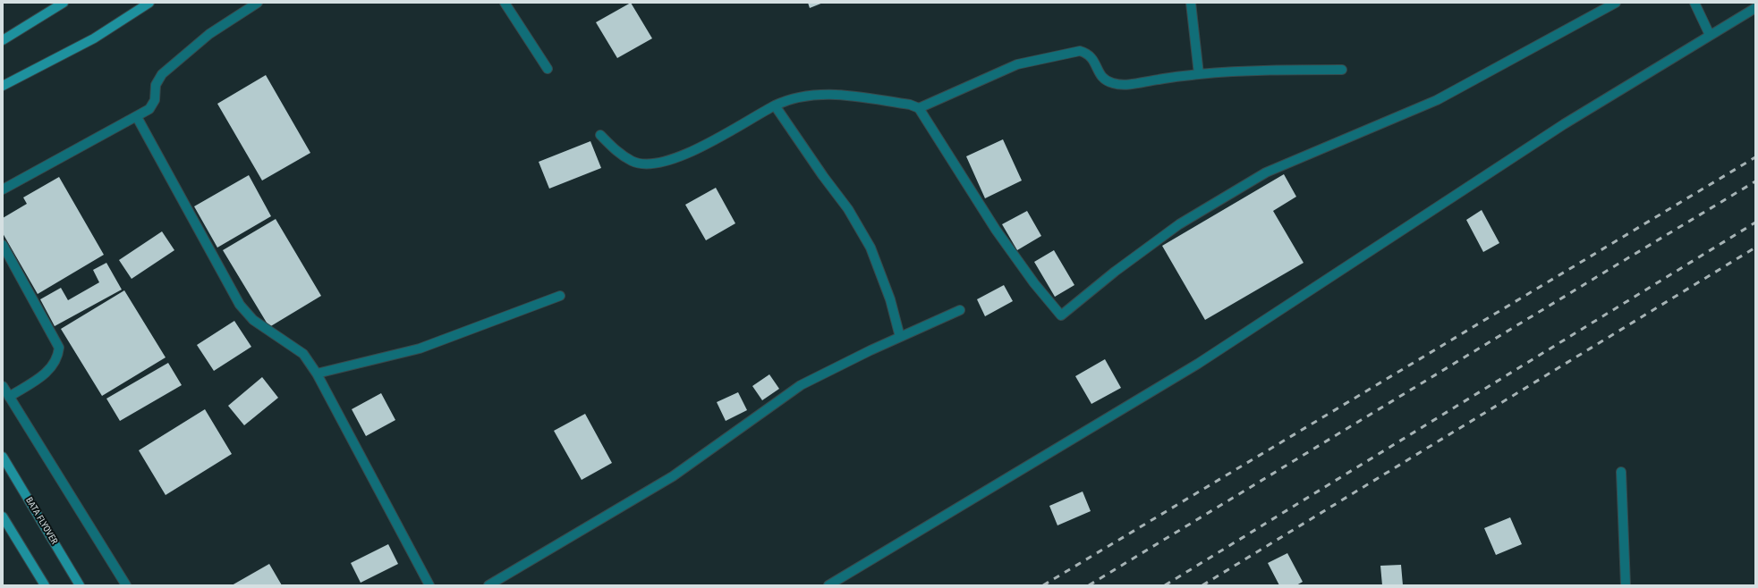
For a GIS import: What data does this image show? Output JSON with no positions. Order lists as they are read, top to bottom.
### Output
{
  "streets": {
    "street": ["BATA FLYOVER"]
  }
}
